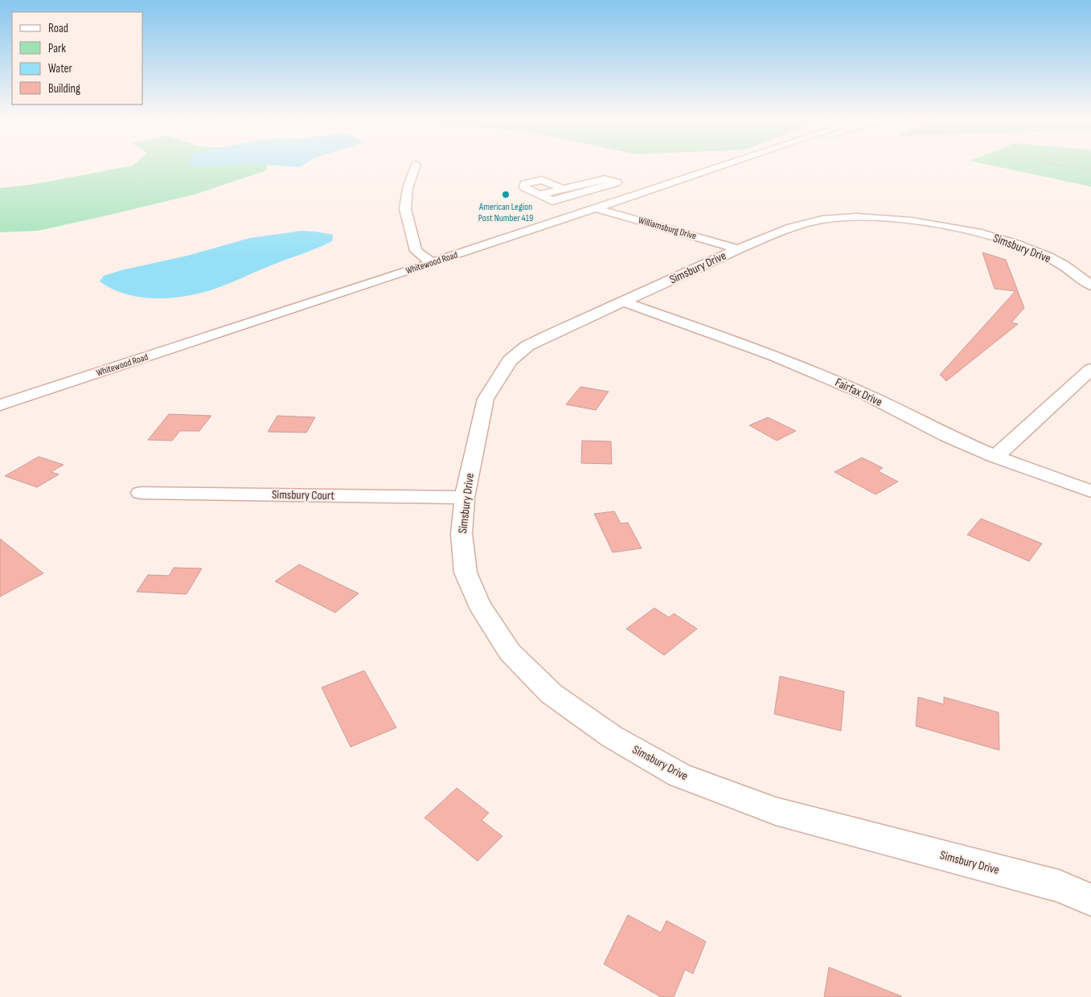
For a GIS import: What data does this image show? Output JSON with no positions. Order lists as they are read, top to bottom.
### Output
{
  "streets": {
    "street": [
      "Williamsburg Drive",
      "Simsbury Drive",
      "Whitewood Road",
      "Fairfax Drive",
      "Simsbury Court"
    ]
  },
  "crossings": [
    ["Williamsburg Drive", "Simsbury Drive"],
    ["Williamsburg Drive", "Whitewood Road"],
    ["Simsbury Drive", "Fairfax Drive"],
    ["Simsbury Drive", "Simsbury Court"]
  ],
  "places": ["American Legion Post Number 419"],
  "legend": [
    "Road",
    "Park",
    "Water",
    "Building"
  ]
}
